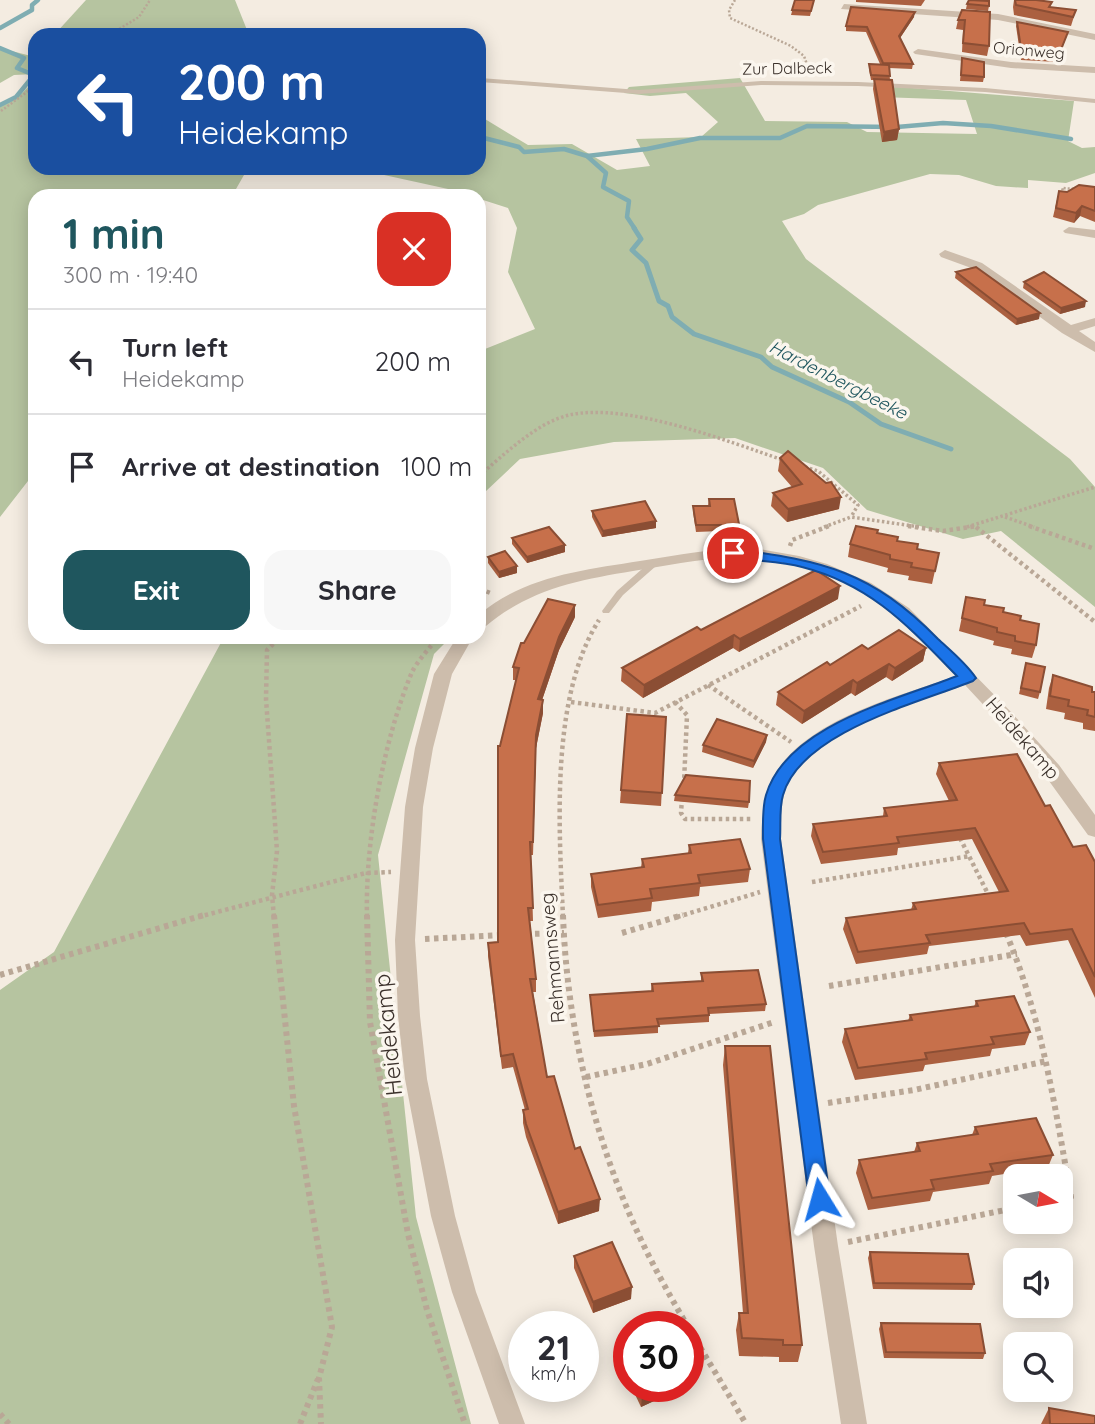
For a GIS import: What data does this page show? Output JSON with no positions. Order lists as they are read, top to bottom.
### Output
{
  "streets": {
    "street": ["Orionweg", "Heidekamp"],
    "lane": ["Zur Dalbeck"],
    "path": ["Rehmannsweg"]
  },
  "water": ["Hardenbergbeeke"],
  "north": "right",
  "page": {
    "turn": ["200 m", "Heidekamp"],
    "heading": ["1 min", "300 m · 19:40"],
    "list": [
      {
        "name": "Turn left",
        "note": "Heidekamp",
        "value": "200 m"
      },
      {
        "name": "Arrive at destination",
        "value": "100 m"
      }
    ],
    "buttons": ["Exit", "Share"],
    "speed": "21 km/h",
    "limit": "30"
  }
}
